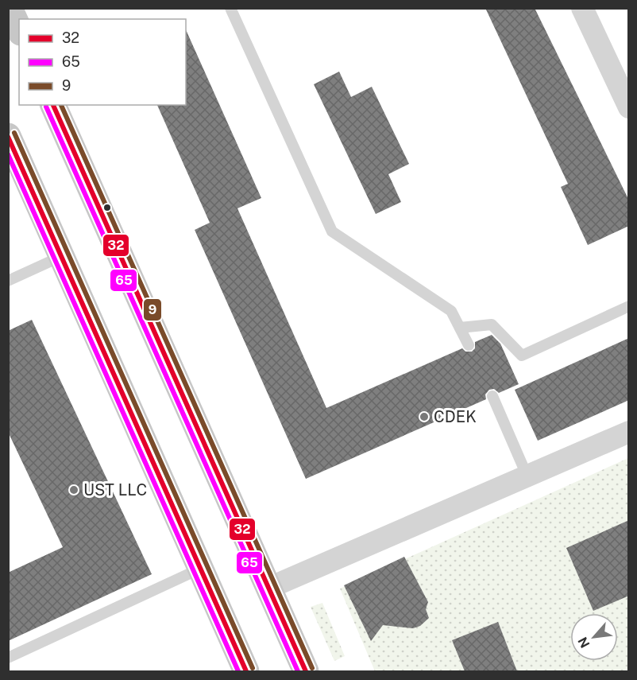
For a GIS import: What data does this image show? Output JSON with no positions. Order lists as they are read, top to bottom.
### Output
{
  "places": ["CDEK", "UST LLC"],
  "lines": ["transit line 32", "transit line 9", "transit line 65"],
  "legend": ["32", "65", "9"],
  "north": "bottom left"
}
